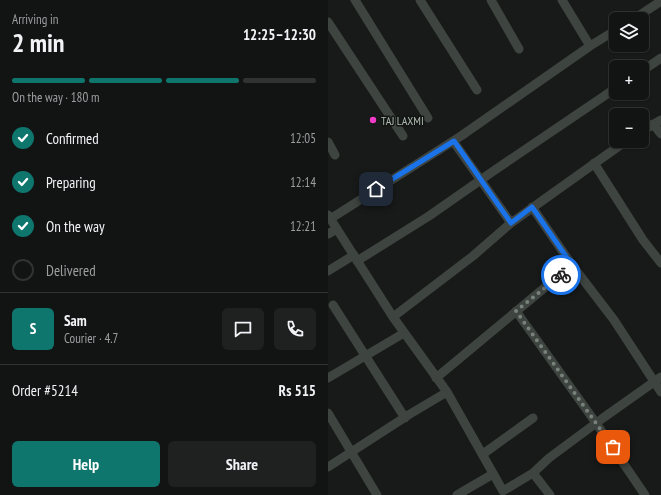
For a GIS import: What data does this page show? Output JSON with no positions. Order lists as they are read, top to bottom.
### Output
{
  "places": ["TAJ LAXMI"],
  "page": {
    "heading": ["2 min", "Arriving in", "12:25–12:30"],
    "panel": [
      "Sam",
      "Courier · 4.7",
      "Order #5214",
      "Rs 515"
    ],
    "map_buttons": ["+", "−"],
    "bar": "On the way · 180 m",
    "list": [
      ["Confirmed", "12:05"],
      ["Preparing", "12:14"],
      ["On the way", "12:21"],
      "Delivered"
    ],
    "round": "S",
    "buttons": ["Help", "Share"]
  }
}
